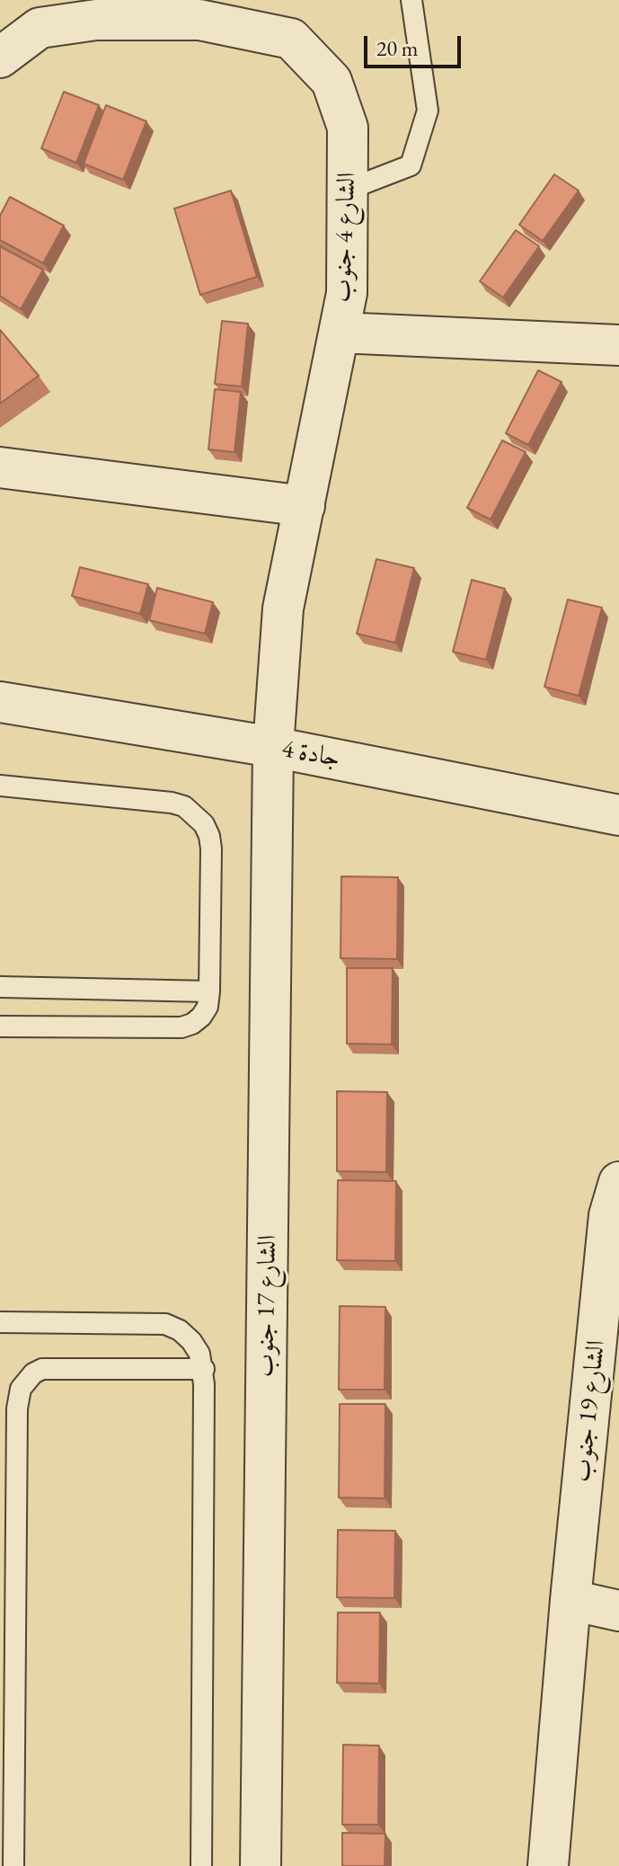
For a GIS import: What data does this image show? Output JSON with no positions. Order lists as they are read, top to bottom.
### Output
{
  "streets": {
    "street": [
      "الشارع 4 جنوب",
      "جادة 4",
      "الشارع 17 جنوب",
      "الشارع 19 جنوب"
    ]
  },
  "crossings": [
    ["الشارع 4 جنوب", "جادة 4"],
    ["الشارع 4 جنوب", "الشارع 17 جنوب"],
    ["جادة 4", "الشارع 17 جنوب"]
  ],
  "scale_bar": "20 m"
}
